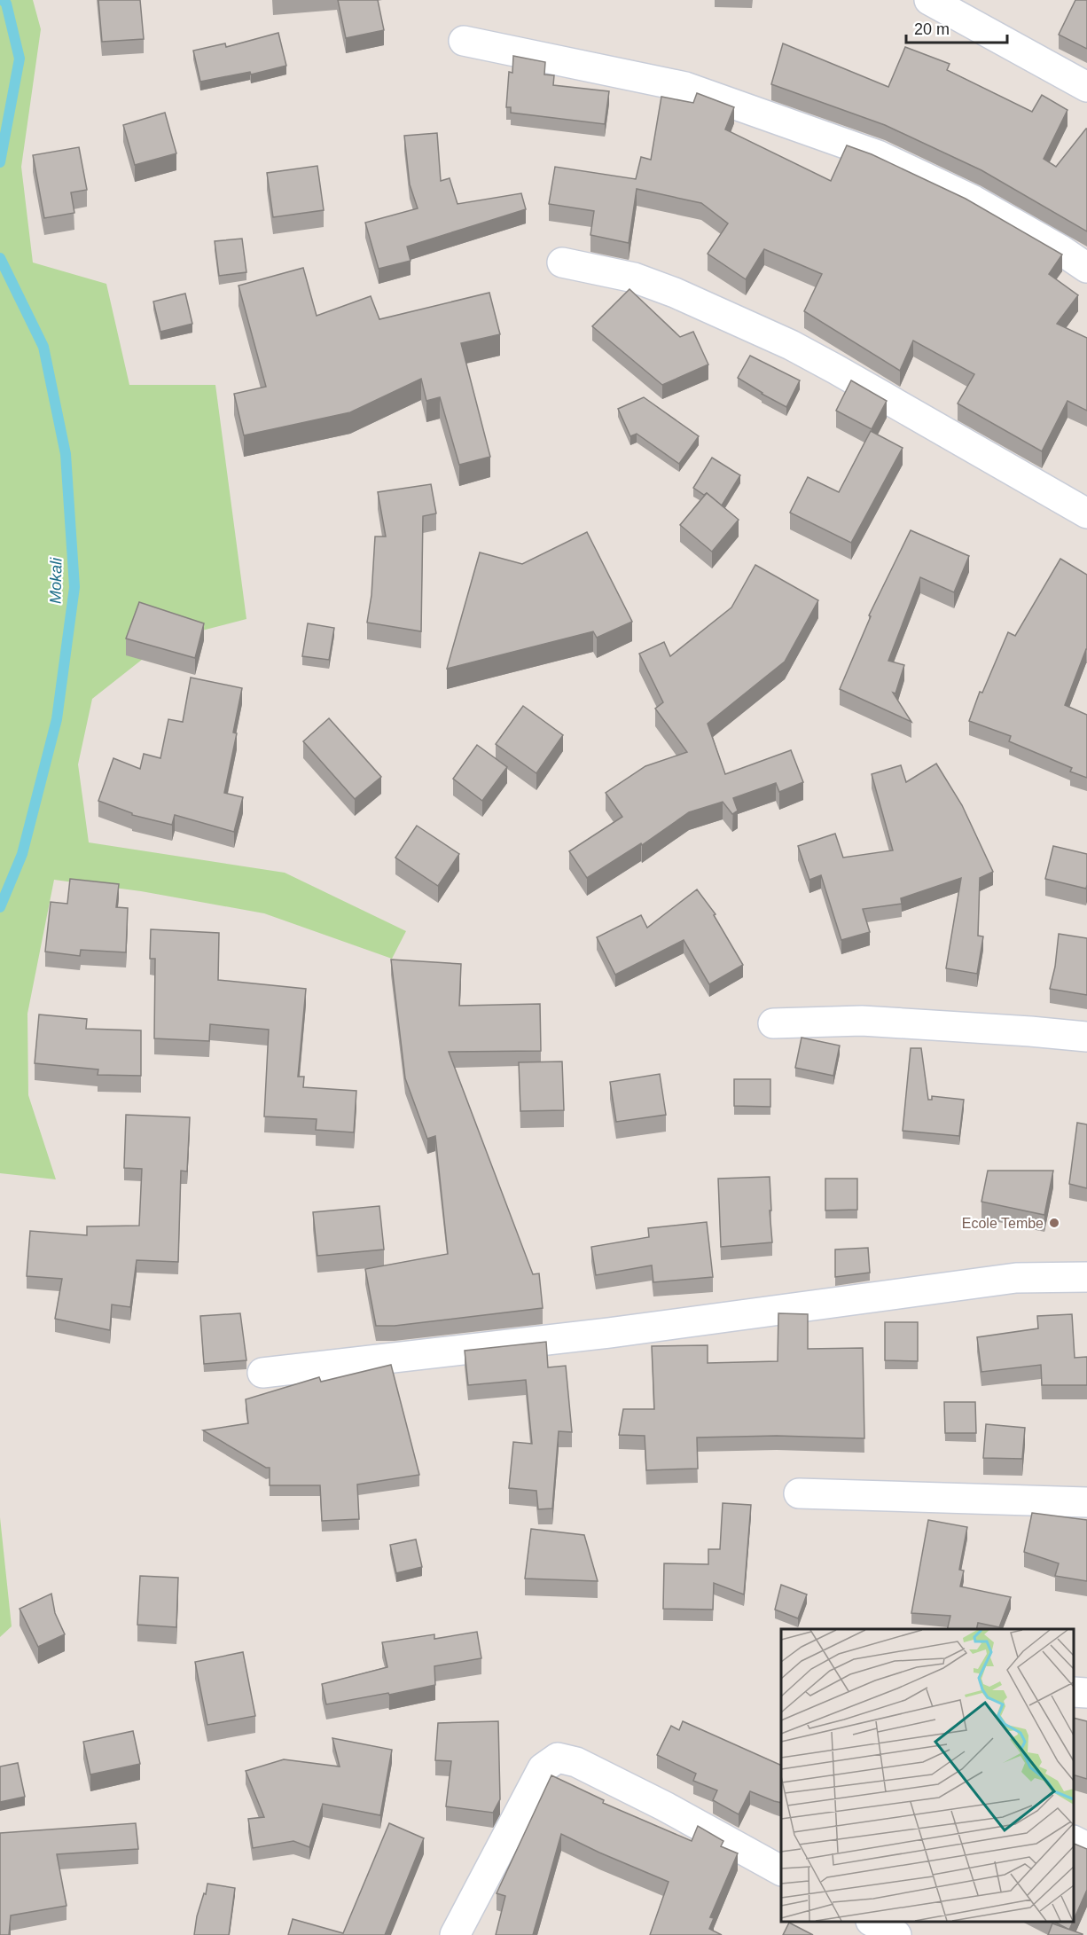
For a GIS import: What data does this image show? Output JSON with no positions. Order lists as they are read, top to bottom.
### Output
{
  "water": ["Mokali"],
  "places": ["Ecole Tembe"],
  "scale_bar": "20 m"
}
